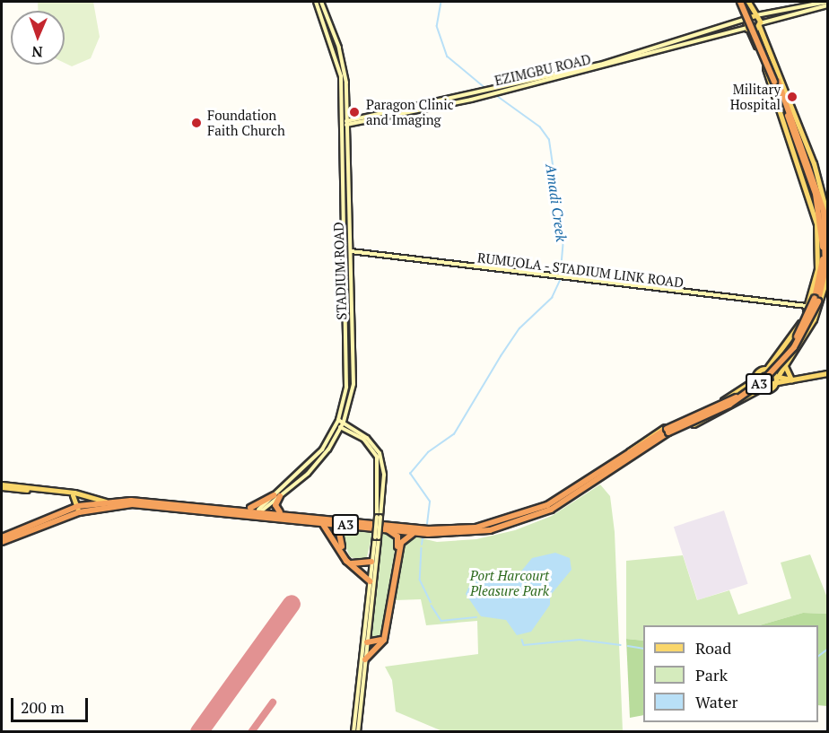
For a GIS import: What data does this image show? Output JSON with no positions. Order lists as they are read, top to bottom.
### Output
{
  "streets": {
    "highway": ["A3"],
    "main road": ["EZIMGBU ROAD", "RUMUOLA - STADIUM LINK ROAD", "STADIUM ROAD"]
  },
  "crossings": [
    ["EZIMGBU ROAD", "STADIUM ROAD"],
    ["RUMUOLA - STADIUM LINK ROAD", "STADIUM ROAD"],
    ["STADIUM ROAD", "A3"]
  ],
  "water": ["Amadi Creek"],
  "parks": ["Port Harcourt Pleasure Park"],
  "places": ["Military Hospital", "Paragon Clinic and Imaging", "Foundation Faith Church"],
  "legend": ["Road", "Park", "Water"],
  "scale_bar": "200 m",
  "north": "bottom"
}
